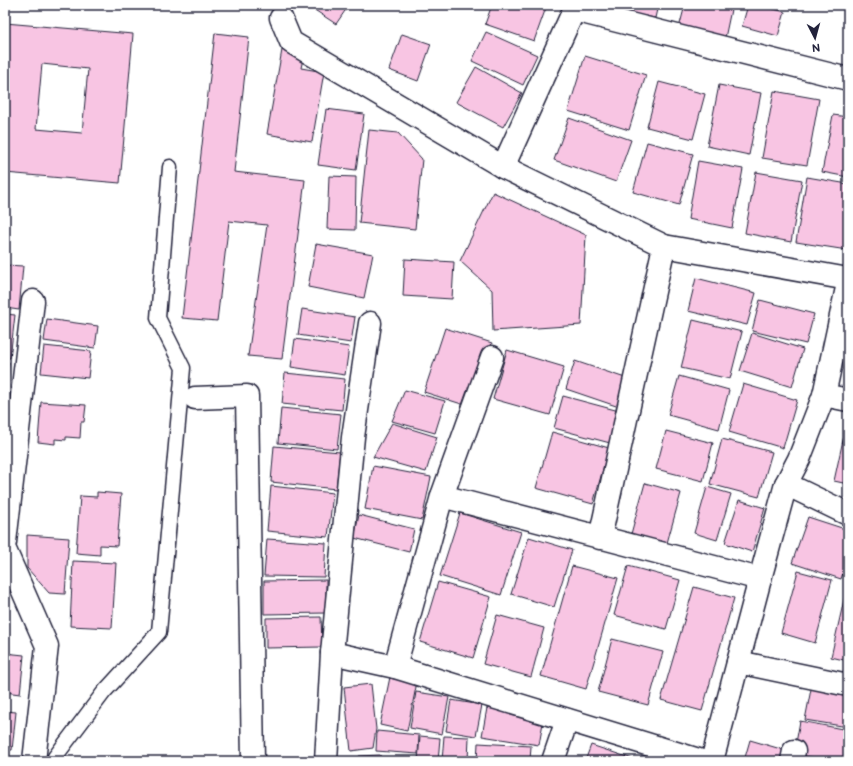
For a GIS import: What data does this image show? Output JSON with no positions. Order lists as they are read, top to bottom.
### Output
{
  "north": "bottom"
}
